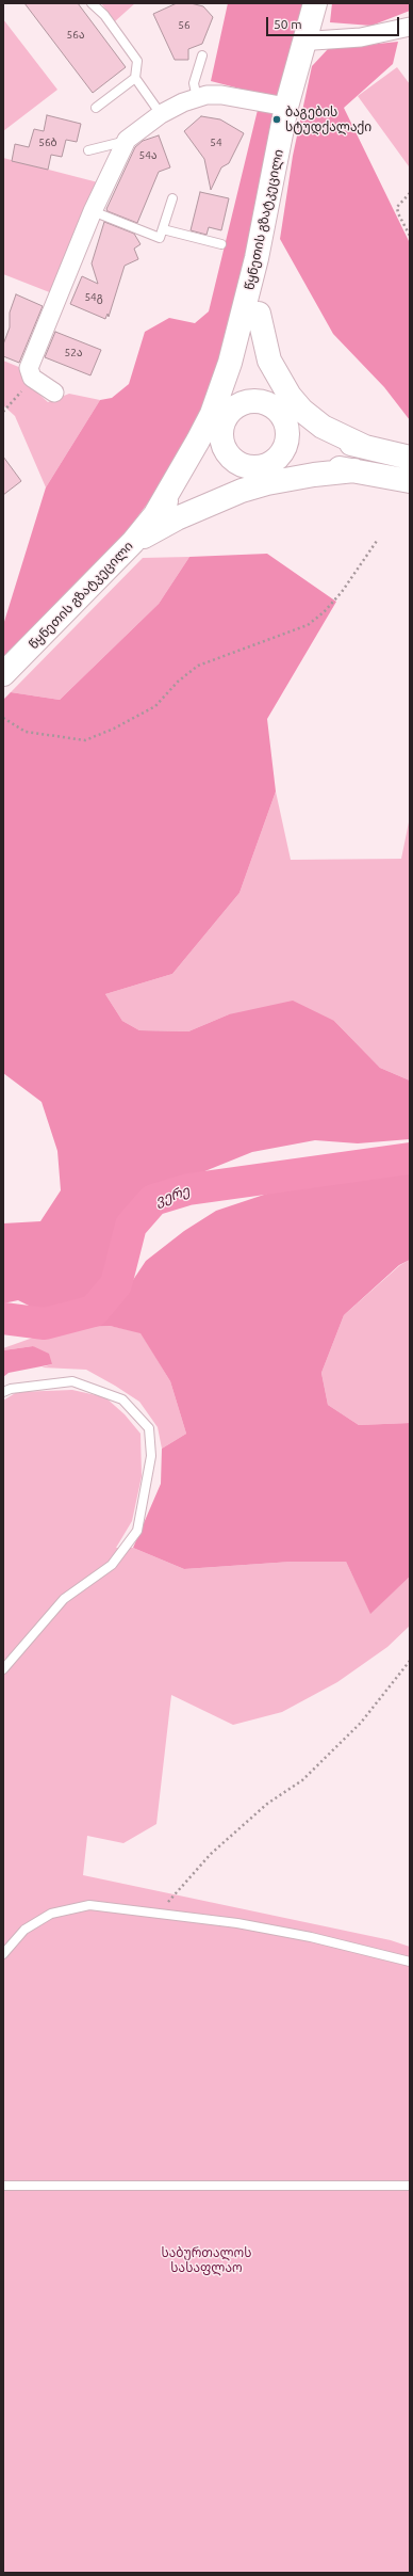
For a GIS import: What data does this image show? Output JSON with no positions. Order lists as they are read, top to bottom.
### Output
{
  "streets": {
    "main road": ["წყნეთის გზატკეცილი"]
  },
  "water": ["ვერე"],
  "parks": ["საბურთალოს სასაფლაო"],
  "places": ["ბაგების სტუდქალაქი"],
  "house_numbers": [
    "56",
    "56ა",
    "56ბ",
    "54",
    "54ა",
    "54გ",
    "52ა"
  ],
  "scale_bar": "50 m"
}
